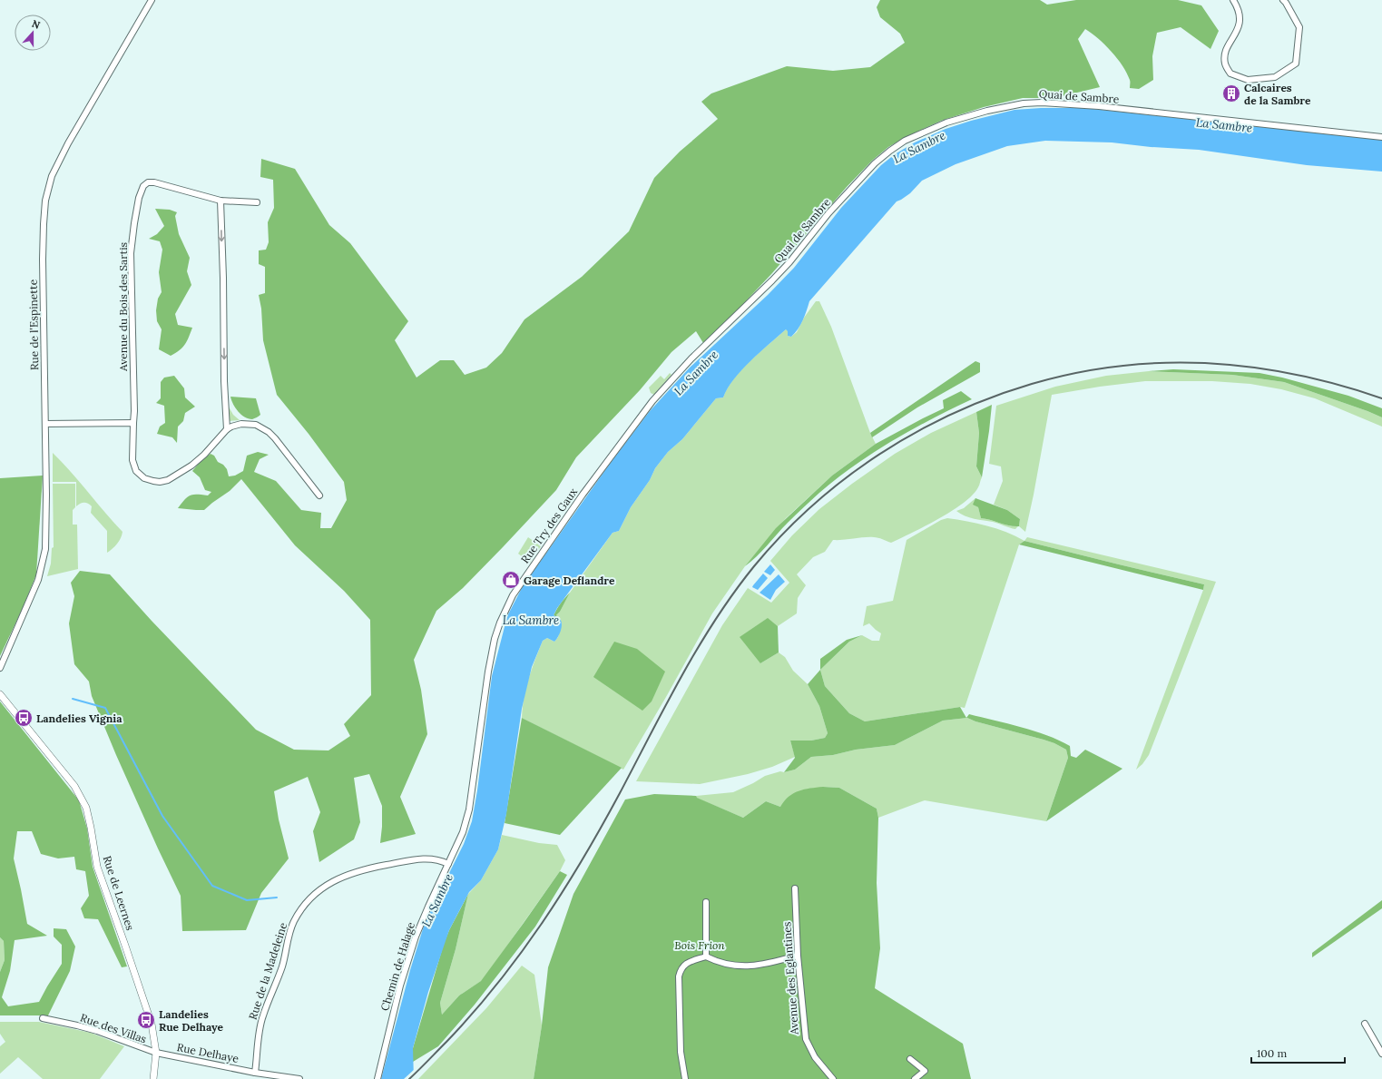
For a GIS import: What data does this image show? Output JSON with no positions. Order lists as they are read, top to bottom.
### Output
{
  "streets": {
    "street": [
      "Quai de Sambre",
      "Avenue du Bois des Sartis",
      "Rue de l'Espinette",
      "Rue Try des Gaux",
      "Rue de Leernes",
      "Chemin de Halage",
      "Rue de la Madeleine",
      "Avenue des Eglantines",
      "Rue des Villas",
      "Rue Delhaye"
    ]
  },
  "crossings": [
    ["Quai de Sambre", "Rue Try des Gaux"],
    ["Rue Try des Gaux", "Chemin de Halage"],
    ["Rue Try des Gaux", "Rue de la Madeleine"],
    ["Rue de Leernes", "Rue des Villas"],
    ["Rue de Leernes", "Rue Delhaye"],
    ["Chemin de Halage", "Rue de la Madeleine"],
    ["Rue de la Madeleine", "Rue Delhaye"],
    ["Rue des Villas", "Rue Delhaye"]
  ],
  "water": ["La Sambre"],
  "parks": ["Bois Frion"],
  "places": {
    "building": ["Calcaires de la Sambre"],
    "shop": ["Garage Deflandre"],
    "bus stop": ["Landelies Vignia", "Landelies Rue Delhaye"]
  },
  "scale_bar": "100 m",
  "north": "top"
}
